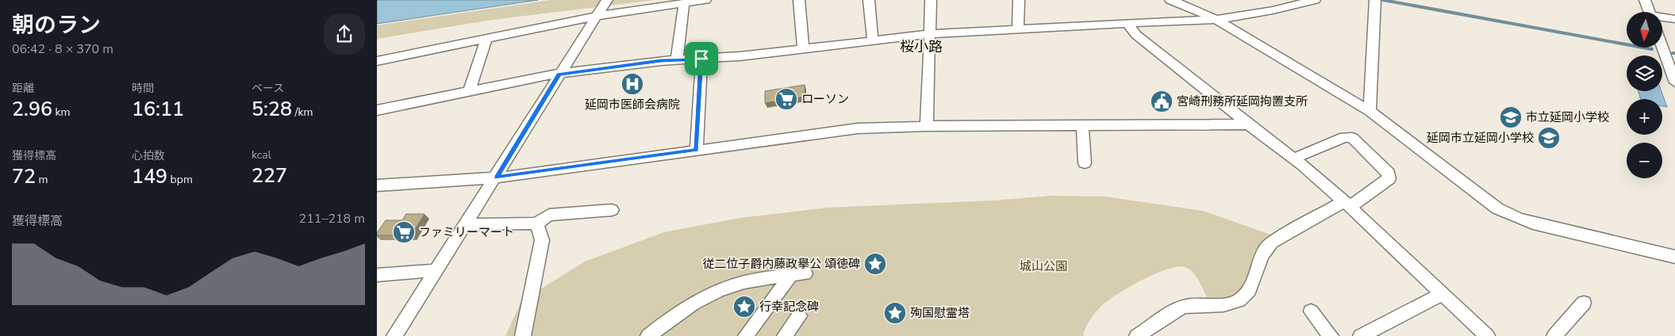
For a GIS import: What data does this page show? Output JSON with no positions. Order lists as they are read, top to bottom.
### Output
{
  "districts": ["桜小路"],
  "parks": ["城山公園"],
  "places": {
    "hospital": ["延岡市医師会病院"],
    "supermarket": ["ローソン", "ファミリーマート"],
    "public building": ["宮崎刑務所延岡拘置支所"],
    "school or university": ["市立延岡小学校", "延岡市立延岡小学校"],
    "place": ["従二位子爵内藤政擧公 頌徳碑", "行幸記念碑", "殉国慰霊塔"]
  },
  "north": "bottom",
  "page": {
    "heading": ["朝のラン", "06:42 · 8 × 370 m"],
    "map_buttons": ["+", "−"],
    "stats": [
      ["距離", "2.96 km"],
      ["時間", "16:11"],
      ["ペース", "5:28 /km"],
      ["獲得標高", "72 m"],
      ["心拍数", "149 bpm"],
      ["kcal", "227"]
    ],
    "chart": ["獲得標高", "211–218 m"]
  }
}
